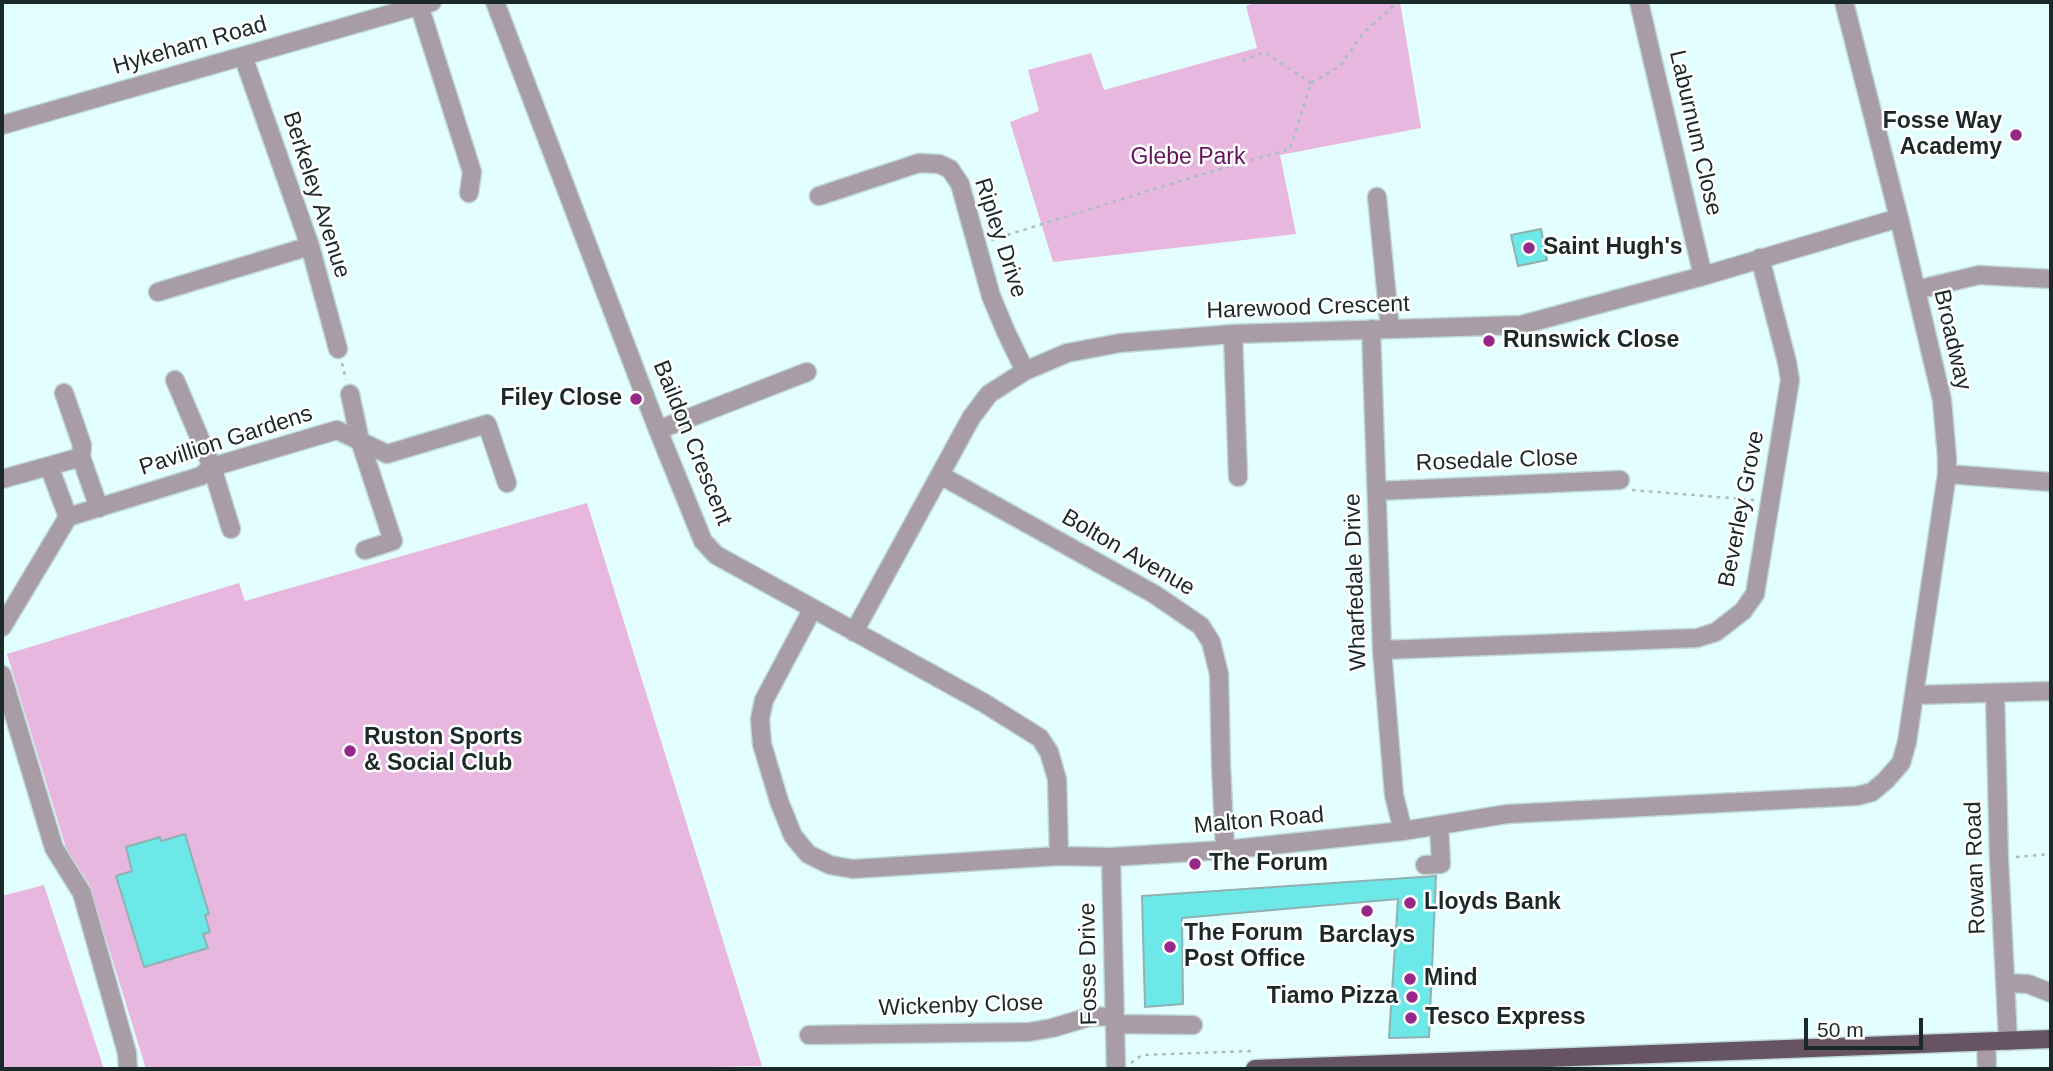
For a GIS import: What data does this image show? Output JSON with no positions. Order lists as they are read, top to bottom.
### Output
{
  "streets": {
    "street": [
      "Hykeham Road",
      "Laburnum Close",
      "Berkeley Avenue",
      "Ripley Drive",
      "Harewood Crescent",
      "Broadway",
      "Pavillion Gardens",
      "Baildon Crescent",
      "Rosedale Close",
      "Beverley Grove",
      "Bolton Avenue",
      "Wharfedale Drive",
      "Malton Road",
      "Rowan Road",
      "Fosse Drive",
      "Wickenby Close"
    ]
  },
  "crossings": [
    ["Hykeham Road", "Berkeley Avenue"],
    ["Laburnum Close", "Harewood Crescent"],
    ["Ripley Drive", "Harewood Crescent"],
    ["Harewood Crescent", "Broadway"],
    ["Harewood Crescent", "Baildon Crescent"],
    ["Harewood Crescent", "Beverley Grove"],
    ["Harewood Crescent", "Bolton Avenue"],
    ["Harewood Crescent", "Wharfedale Drive"],
    ["Broadway", "Malton Road"],
    ["Baildon Crescent", "Malton Road"],
    ["Rosedale Close", "Wharfedale Drive"],
    ["Beverley Grove", "Wharfedale Drive"],
    ["Bolton Avenue", "Malton Road"],
    ["Wharfedale Drive", "Malton Road"],
    ["Malton Road", "Fosse Drive"],
    ["Fosse Drive", "Wickenby Close"]
  ],
  "parks": ["Glebe Park"],
  "places": [
    "Fosse Way Academy",
    "Saint Hugh's",
    "Runswick Close",
    "Filey Close",
    "Ruston Sports & Social Club",
    "The Forum",
    "Lloyds Bank",
    "Barclays",
    "The Forum Post Office",
    "Mind",
    "Tiamo Pizza",
    "Tesco Express"
  ],
  "scale_bar": "50 m"
}
